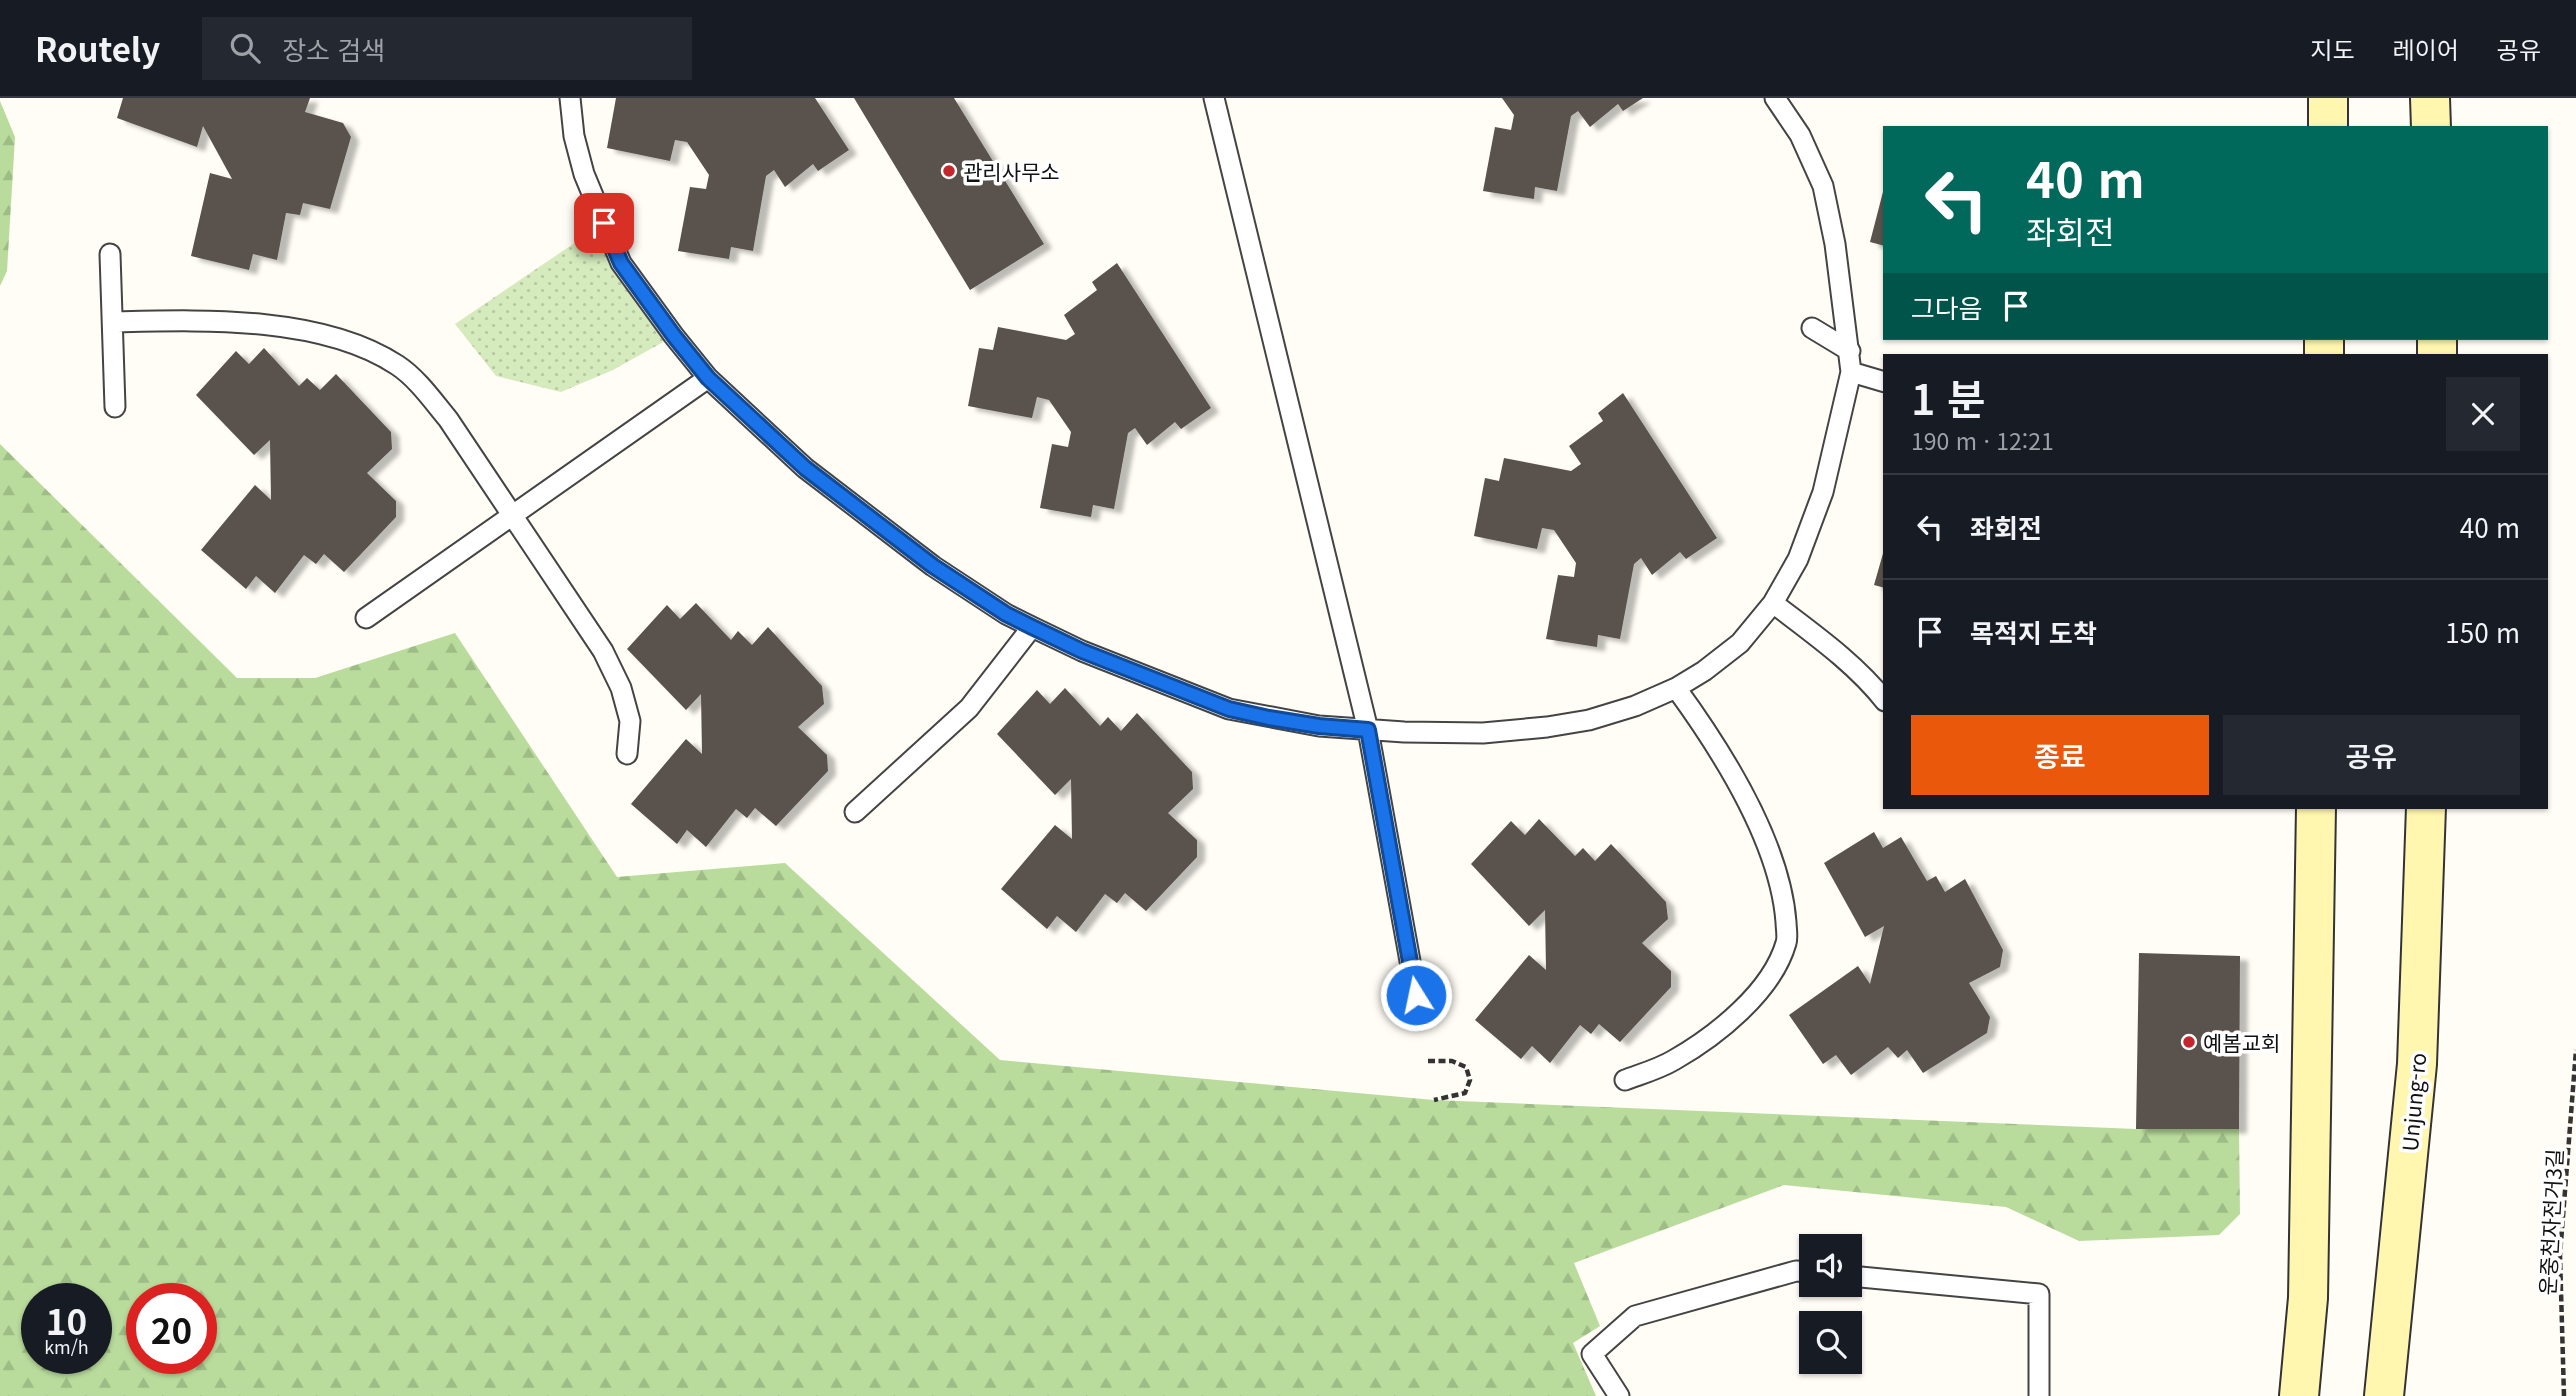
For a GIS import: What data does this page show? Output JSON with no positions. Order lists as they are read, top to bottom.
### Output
{
  "streets": {
    "main road": ["Unjung-ro"],
    "path": ["운중천자전거3길"]
  },
  "places": ["관리사무소", "예봄교회"],
  "page": {
    "header": "Routely",
    "search": "장소 검색",
    "nav": ["지도", "레이어", "공유"],
    "turn": ["40 m", "좌회전"],
    "then": "그다음",
    "heading": ["1 분", "190 m · 12:21"],
    "list": [
      {
        "name": "좌회전",
        "value": "40 m"
      },
      {
        "name": "목적지 도착",
        "value": "150 m"
      }
    ],
    "buttons": ["종료", "공유"],
    "speed": "10 km/h",
    "limit": "20"
  }
}
